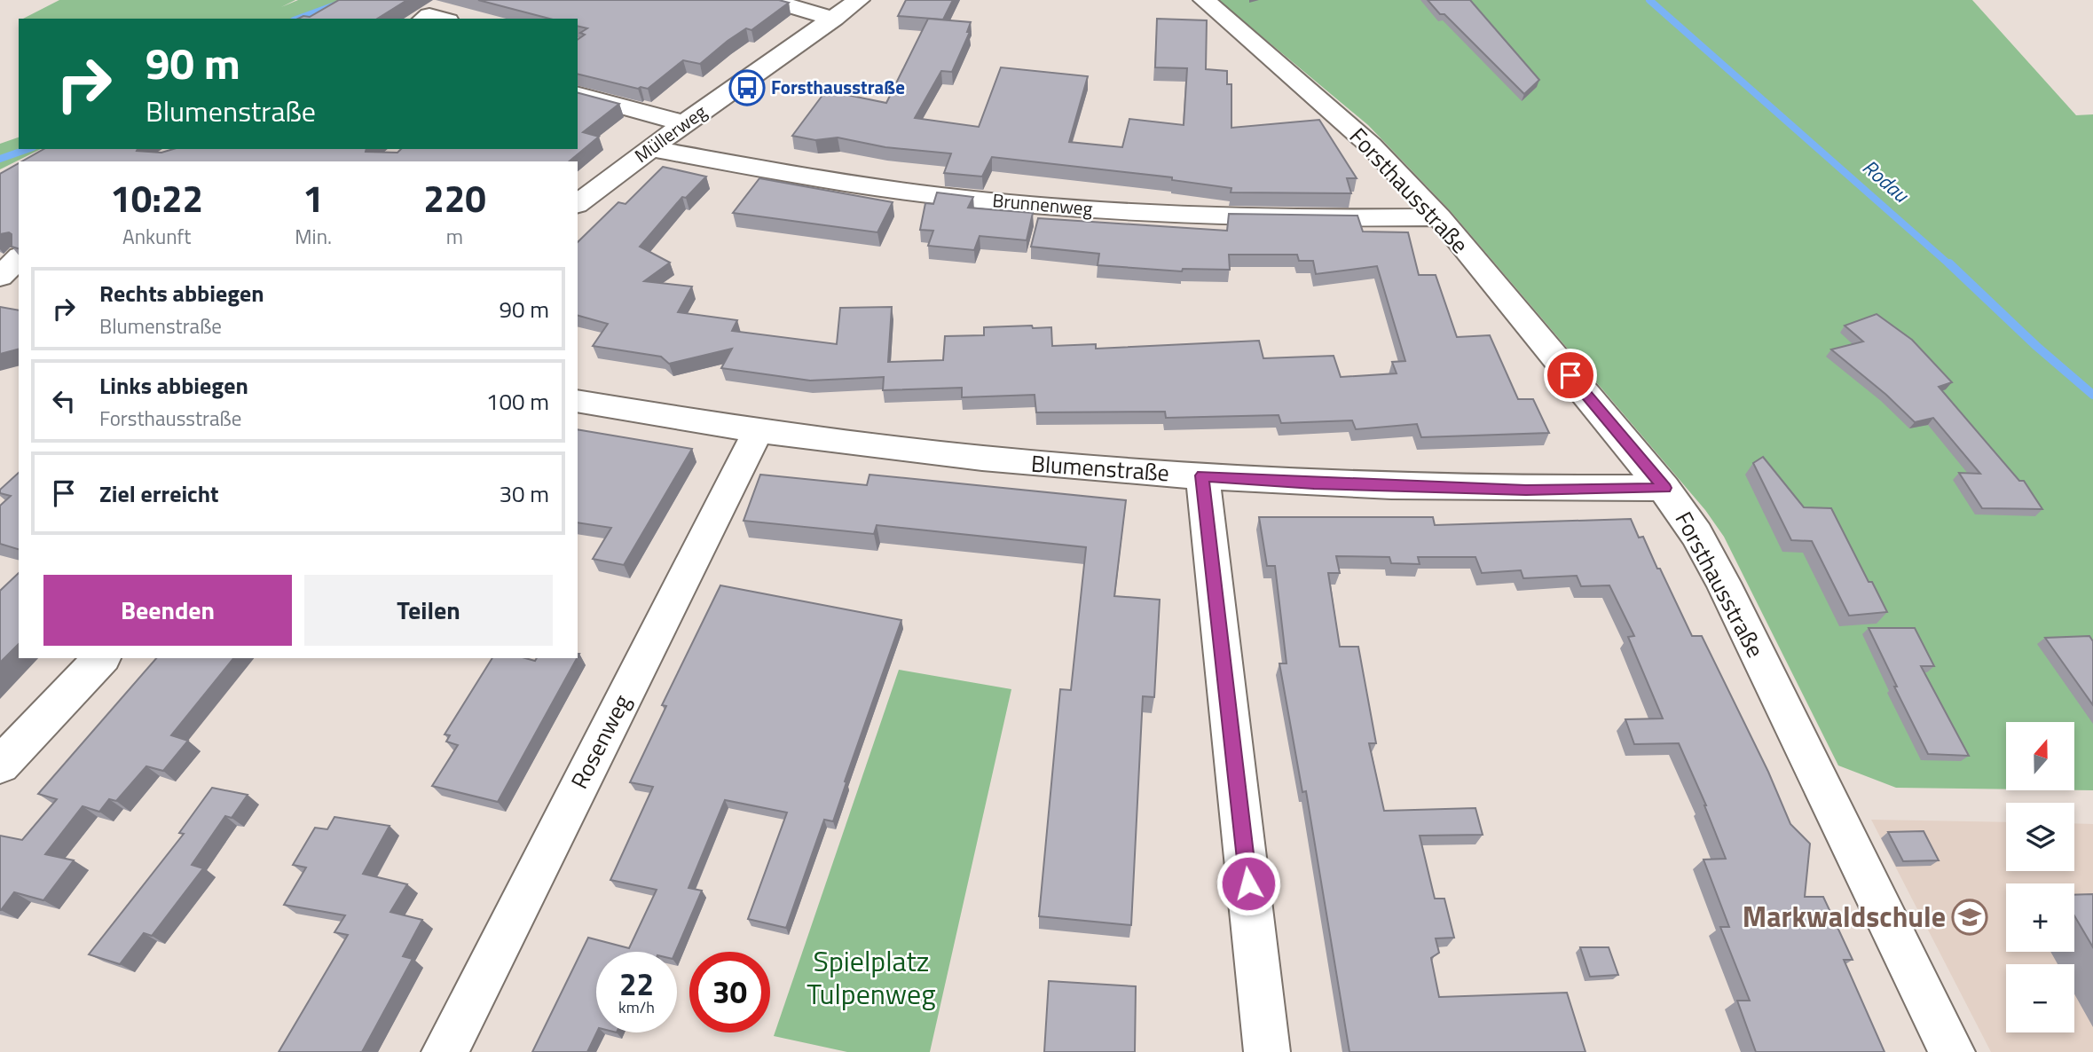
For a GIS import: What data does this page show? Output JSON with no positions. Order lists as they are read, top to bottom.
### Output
{
  "streets": {
    "street": [
      "Müllerweg",
      "Forsthausstraße",
      "Brunnenweg",
      "Blumenstraße",
      "Rosenweg"
    ]
  },
  "crossings": [
    ["Müllerweg", "Brunnenweg"],
    ["Forsthausstraße", "Brunnenweg"],
    ["Forsthausstraße", "Blumenstraße"],
    ["Blumenstraße", "Rosenweg"]
  ],
  "water": ["Rodau"],
  "parks": ["Spielplatz Tulpenweg"],
  "places": {
    "bus stop": ["Forsthausstraße"],
    "school or university": ["Markwaldschule"]
  },
  "north": "top",
  "page": {
    "turn": ["90 m", "Blumenstraße"],
    "eta": [
      "10:22",
      "Ankunft",
      "1",
      "Min.",
      "220",
      "m"
    ],
    "list": [
      {
        "name": "Rechts abbiegen",
        "note": "Blumenstraße",
        "value": "90 m"
      },
      {
        "name": "Links abbiegen",
        "note": "Forsthausstraße",
        "value": "100 m"
      },
      {
        "name": "Ziel erreicht",
        "value": "30 m"
      }
    ],
    "buttons": ["Beenden", "Teilen"],
    "map_buttons": ["+", "−"],
    "speed": "22 km/h",
    "limit": "30"
  }
}
